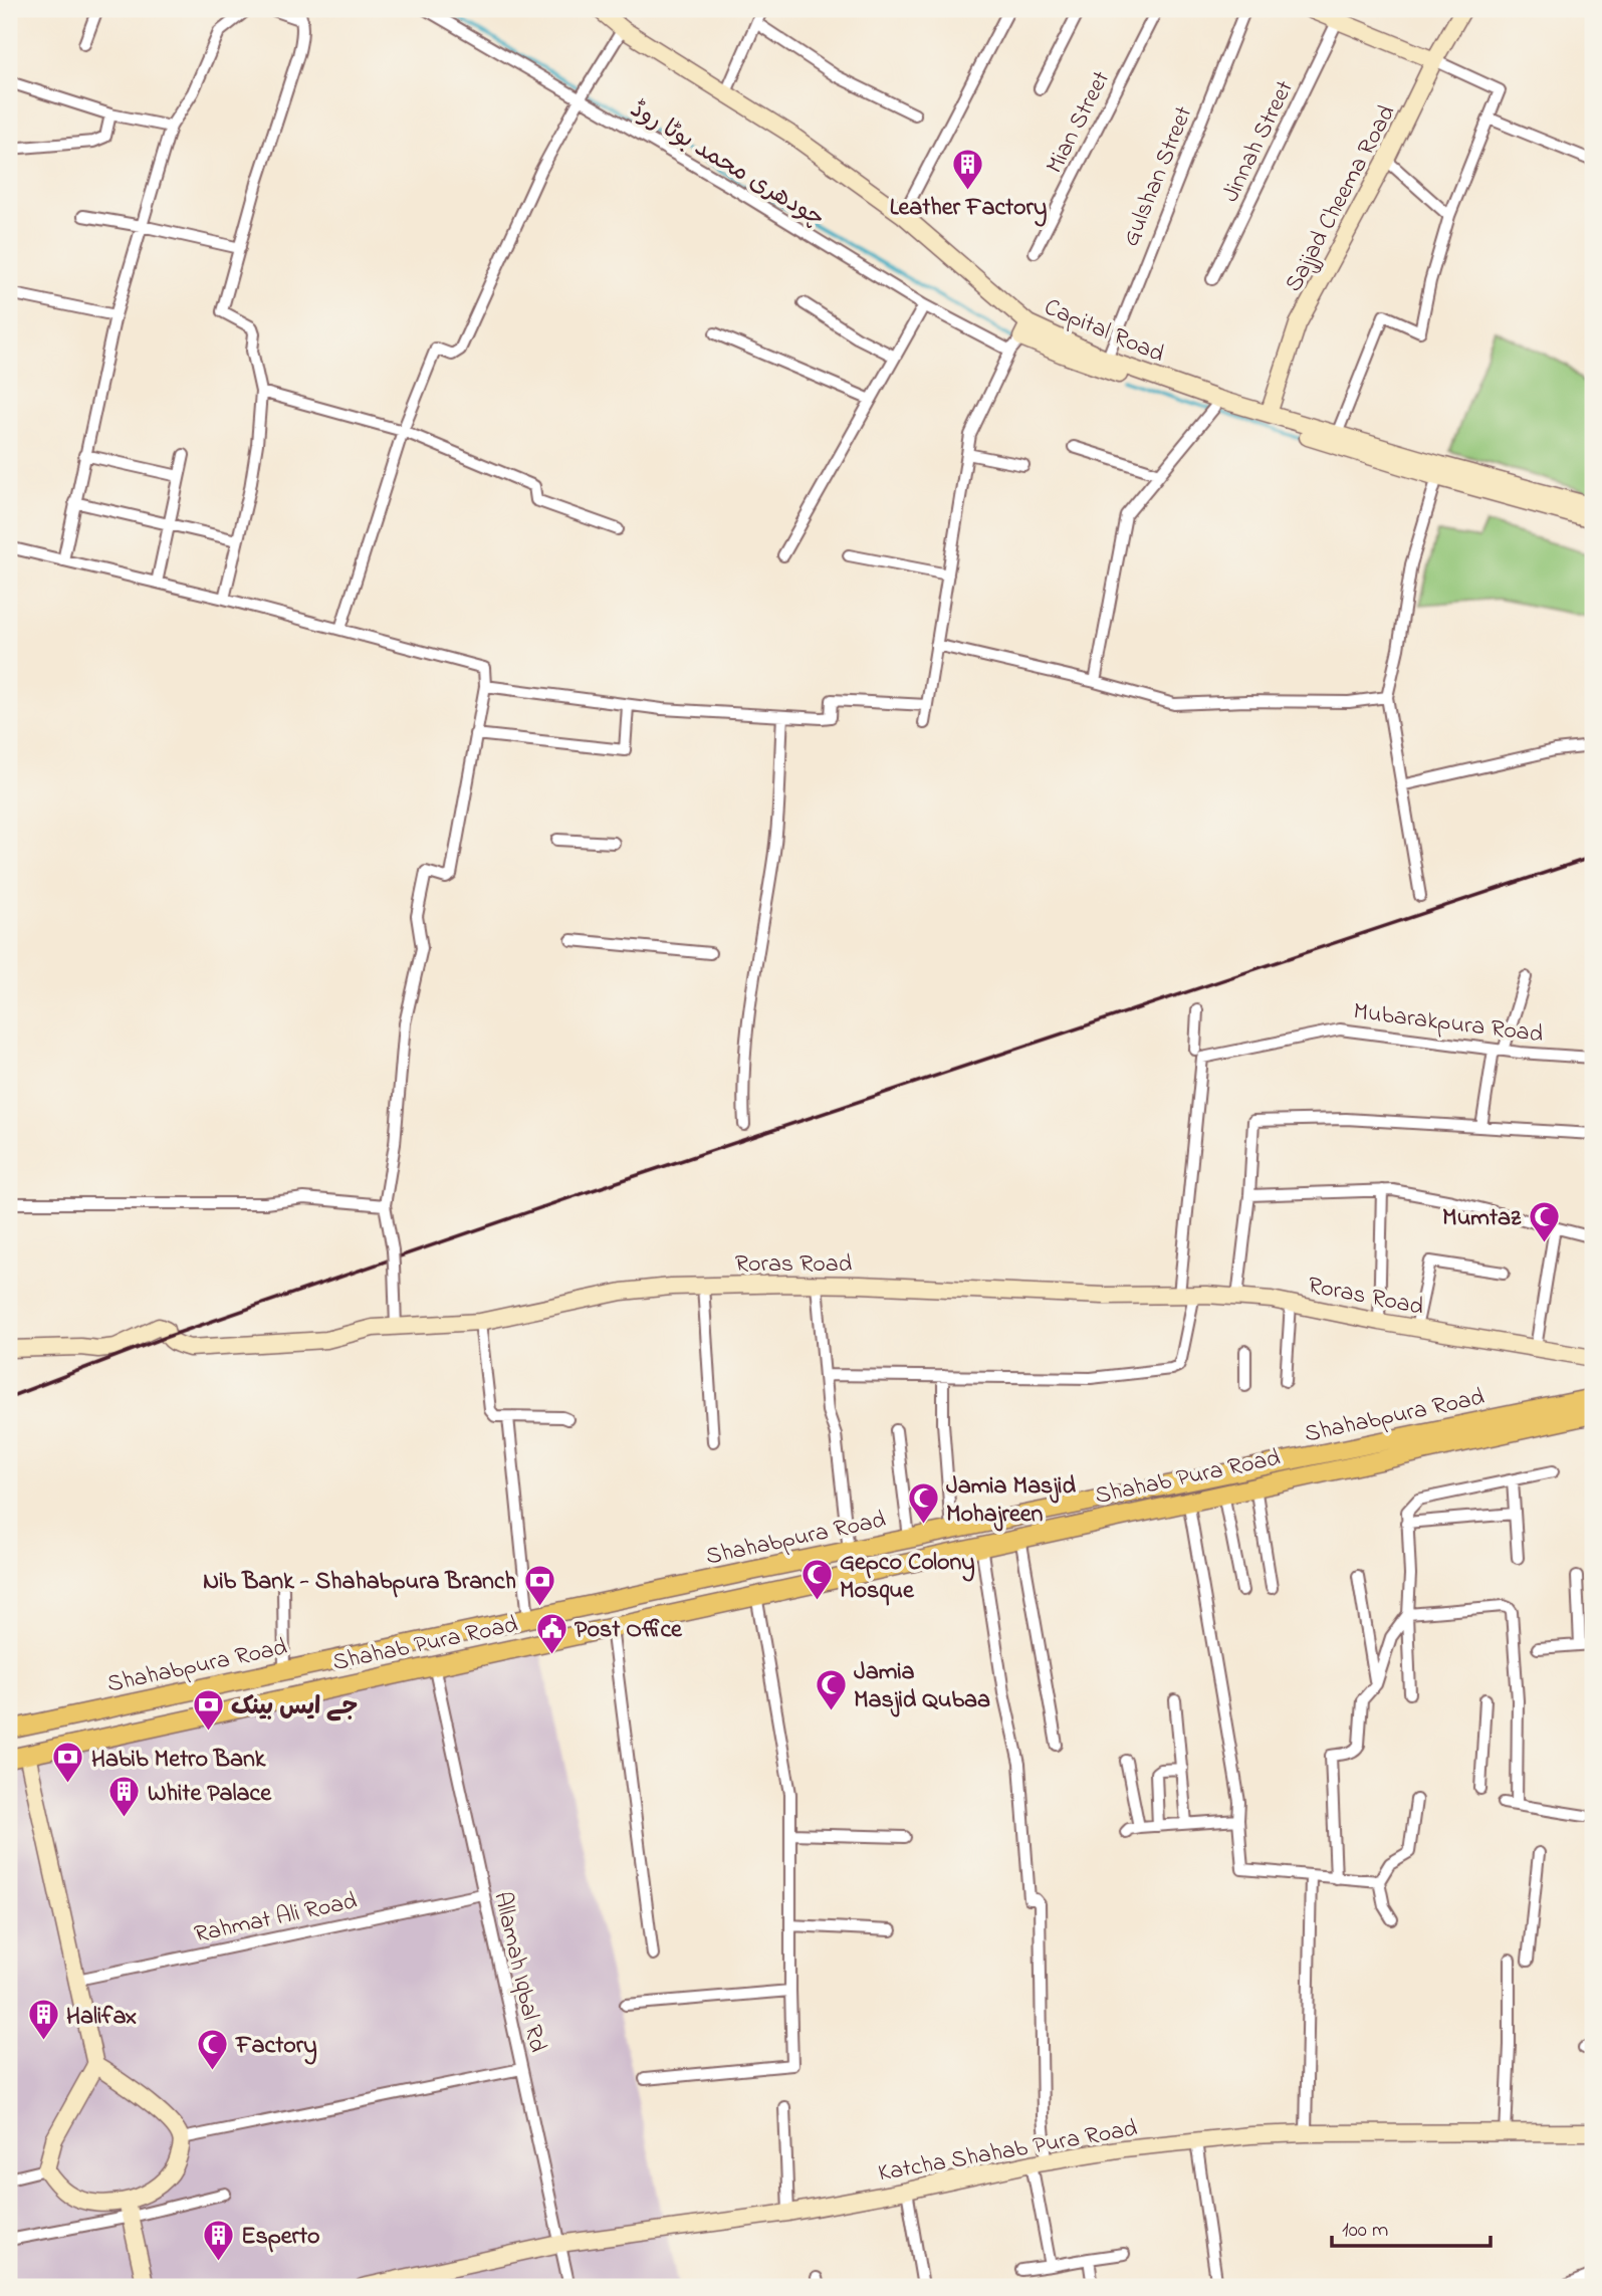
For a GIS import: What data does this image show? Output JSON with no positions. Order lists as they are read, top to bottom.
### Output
{
  "streets": {
    "main road": ["Shahabpura Road", "Shahab Pura Road"],
    "street": [
      "Mian Street",
      "Jinnah Street",
      "چودھری محمد بوٹا روڈ",
      "Gulshan Street",
      "Sajjad Cheema Road",
      "Capital Road",
      "Mubarakpura Road",
      "Roras Road",
      "Rahmat Ali Road",
      "Allamah Iqbal Rd",
      "Katcha Shahab Pura Road"
    ]
  },
  "crossings": [
    ["چودھری محمد بوٹا روڈ", "Capital Road"],
    ["Gulshan Street", "Capital Road"],
    ["Sajjad Cheema Road", "Capital Road"],
    ["Mubarakpura Road", "Roras Road"],
    ["Shahab Pura Road", "Allamah Iqbal Rd"],
    ["Rahmat Ali Road", "Allamah Iqbal Rd"],
    ["Allamah Iqbal Rd", "Katcha Shahab Pura Road"]
  ],
  "places": {
    "building": [
      "Leather Factory",
      "White Palace",
      "Halifax",
      "Esperto"
    ],
    "mosque": [
      "Mumtaz",
      "Jamia Masjid Mohajreen",
      "Gepco Colony Mosque",
      "Jamia Masjid Qubaa",
      "Factory"
    ],
    "bank": ["Nib Bank - Shahabpura Branch", "جے ایس بینک", "Habib Metro Bank"],
    "public building": ["Post Office"]
  },
  "scale_bar": "100 m"
}
